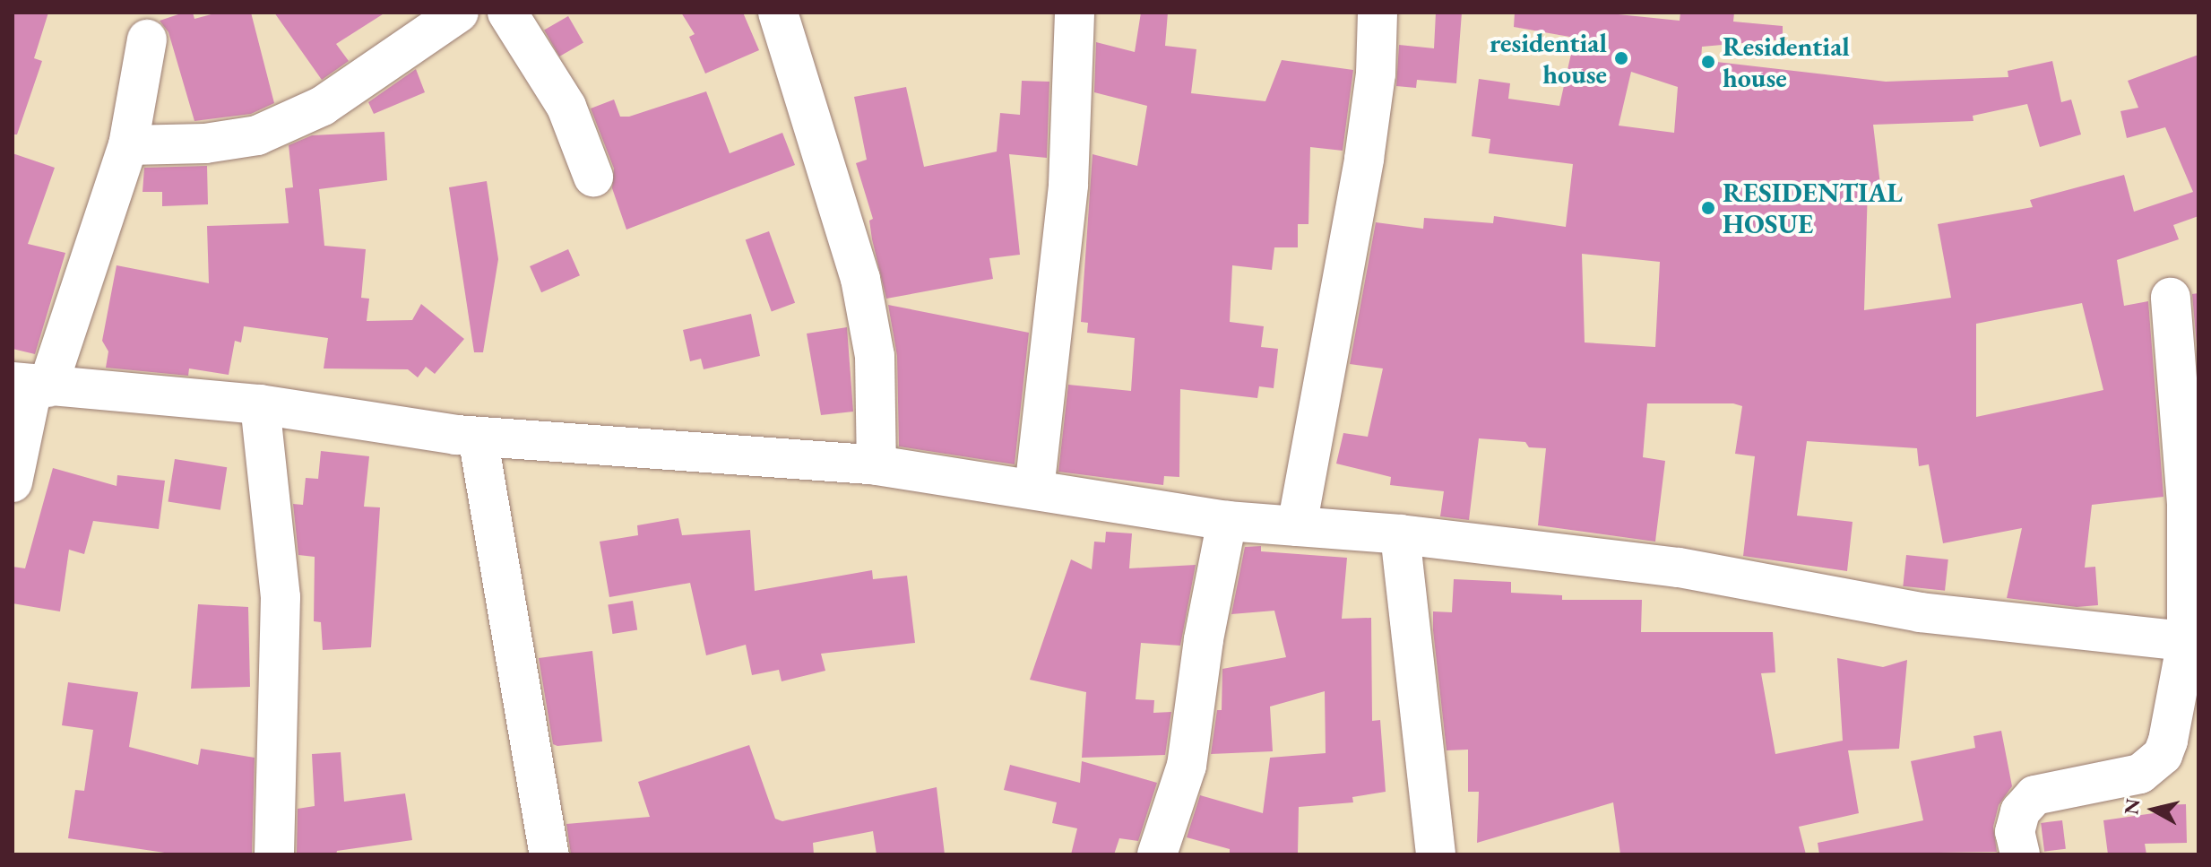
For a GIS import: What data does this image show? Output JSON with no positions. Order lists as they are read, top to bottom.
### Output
{
  "places": ["residential house", "Residential house", "RESIDENTIAL HOSUE"],
  "north": "left"
}
